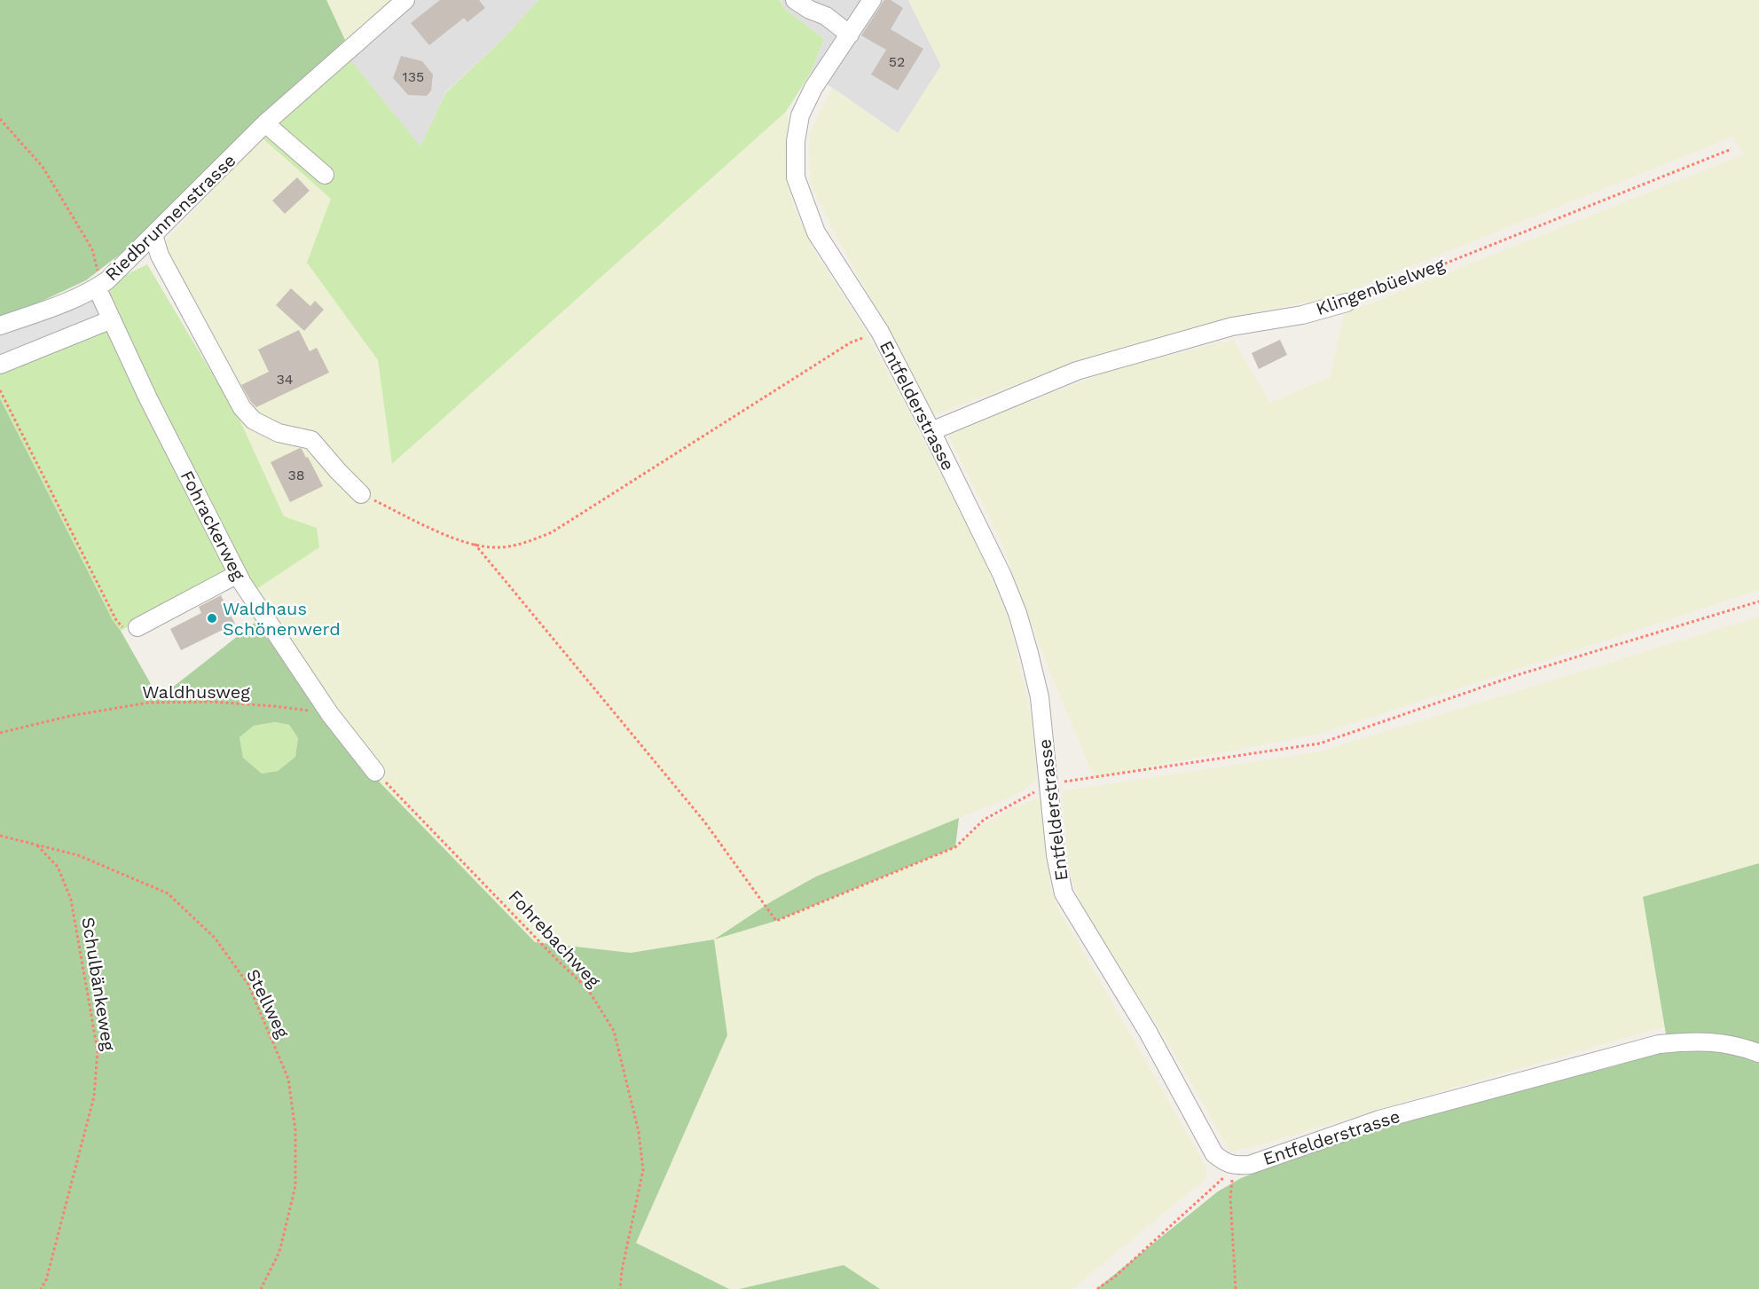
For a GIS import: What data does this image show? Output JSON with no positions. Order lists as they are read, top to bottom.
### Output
{
  "streets": {
    "street": [
      "Riedbrunnenstrasse",
      "Klingenbüelweg",
      "Entfelderstrasse",
      "Fohrackerweg"
    ],
    "path": [
      "Waldhusweg",
      "Fohrebachweg",
      "Schulbänkeweg",
      "Stellweg"
    ]
  },
  "crossings": [
    ["Riedbrunnenstrasse", "Fohrackerweg"],
    ["Klingenbüelweg", "Entfelderstrasse"],
    ["Fohrackerweg", "Waldhusweg"],
    ["Fohrackerweg", "Fohrebachweg"],
    ["Schulbänkeweg", "Stellweg"]
  ],
  "places": ["Waldhaus Schönenwerd"],
  "house_numbers": [
    "52",
    "135",
    "34",
    "38"
  ]
}
